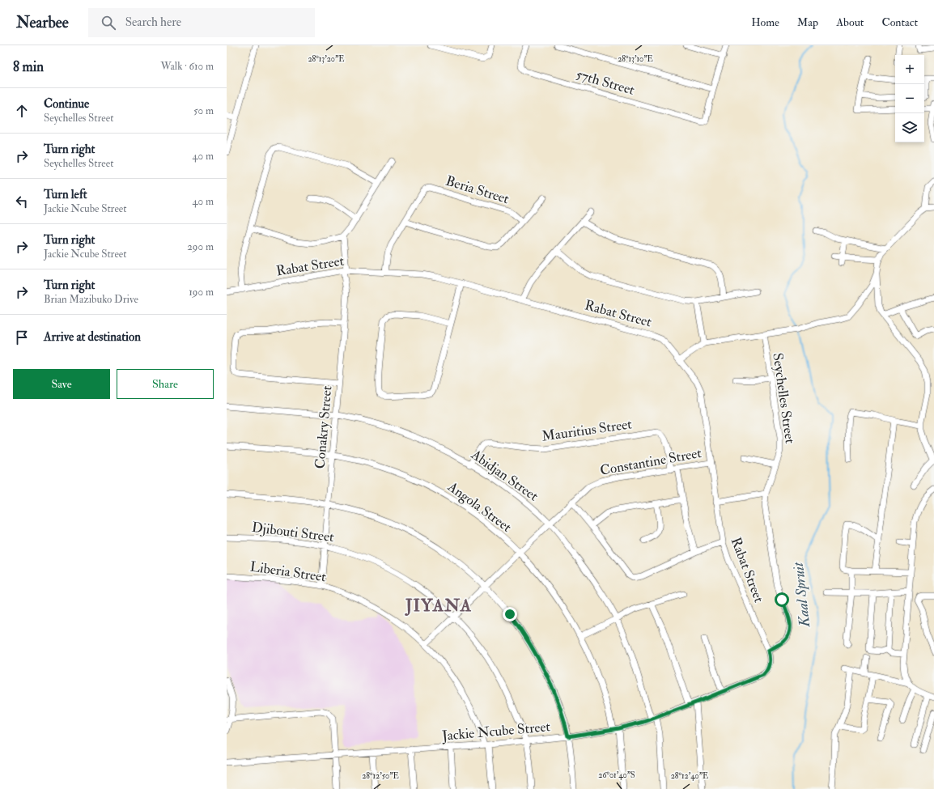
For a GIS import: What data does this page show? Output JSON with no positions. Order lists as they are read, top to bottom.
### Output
{
  "streets": {
    "street": [
      "57th Street",
      "Beria Street",
      "Rabat Street",
      "Seychelles Street",
      "Conakry Street",
      "Mauritius Street",
      "Constantine Street",
      "Abidjan Street",
      "Angola Street",
      "Djibouti Street",
      "Liberia Street",
      "Jackie Ncube Street"
    ]
  },
  "crossings": [
    ["Rabat Street", "Seychelles Street"],
    ["Rabat Street", "Conakry Street"],
    ["Rabat Street", "Constantine Street"],
    ["Rabat Street", "Jackie Ncube Street"],
    ["Conakry Street", "Abidjan Street"],
    ["Conakry Street", "Angola Street"],
    ["Conakry Street", "Djibouti Street"],
    ["Conakry Street", "Liberia Street"],
    ["Mauritius Street", "Constantine Street"],
    ["Mauritius Street", "Abidjan Street"],
    ["Constantine Street", "Abidjan Street"],
    ["Constantine Street", "Angola Street"],
    ["Constantine Street", "Djibouti Street"],
    ["Constantine Street", "Liberia Street"],
    ["Abidjan Street", "Jackie Ncube Street"],
    ["Angola Street", "Jackie Ncube Street"],
    ["Djibouti Street", "Jackie Ncube Street"],
    ["Liberia Street", "Jackie Ncube Street"]
  ],
  "districts": ["JIYANA"],
  "water": ["Kaal Spruit"],
  "page": {
    "header": "Nearbee",
    "search": "Search here",
    "nav": [
      "Home",
      "Map",
      "About",
      "Contact"
    ],
    "heading": ["8 min", "Walk · 610 m"],
    "map_buttons": ["+", "−"],
    "list": [
      ["Continue", "Seychelles Street", "50 m"],
      ["Turn right", "Seychelles Street", "40 m"],
      ["Turn left", "Jackie Ncube Street", "40 m"],
      ["Turn right", "Jackie Ncube Street", "290 m"],
      ["Turn right", "Brian Mazibuko Drive", "190 m"],
      "Arrive at destination"
    ],
    "buttons": ["Save", "Share"]
  },
  "coordinates": [
    "28°13'20\"E",
    "28°13'10\"E",
    "26°01'40\"S",
    "28°12'50\"E",
    "28°12'40\"E"
  ]
}
